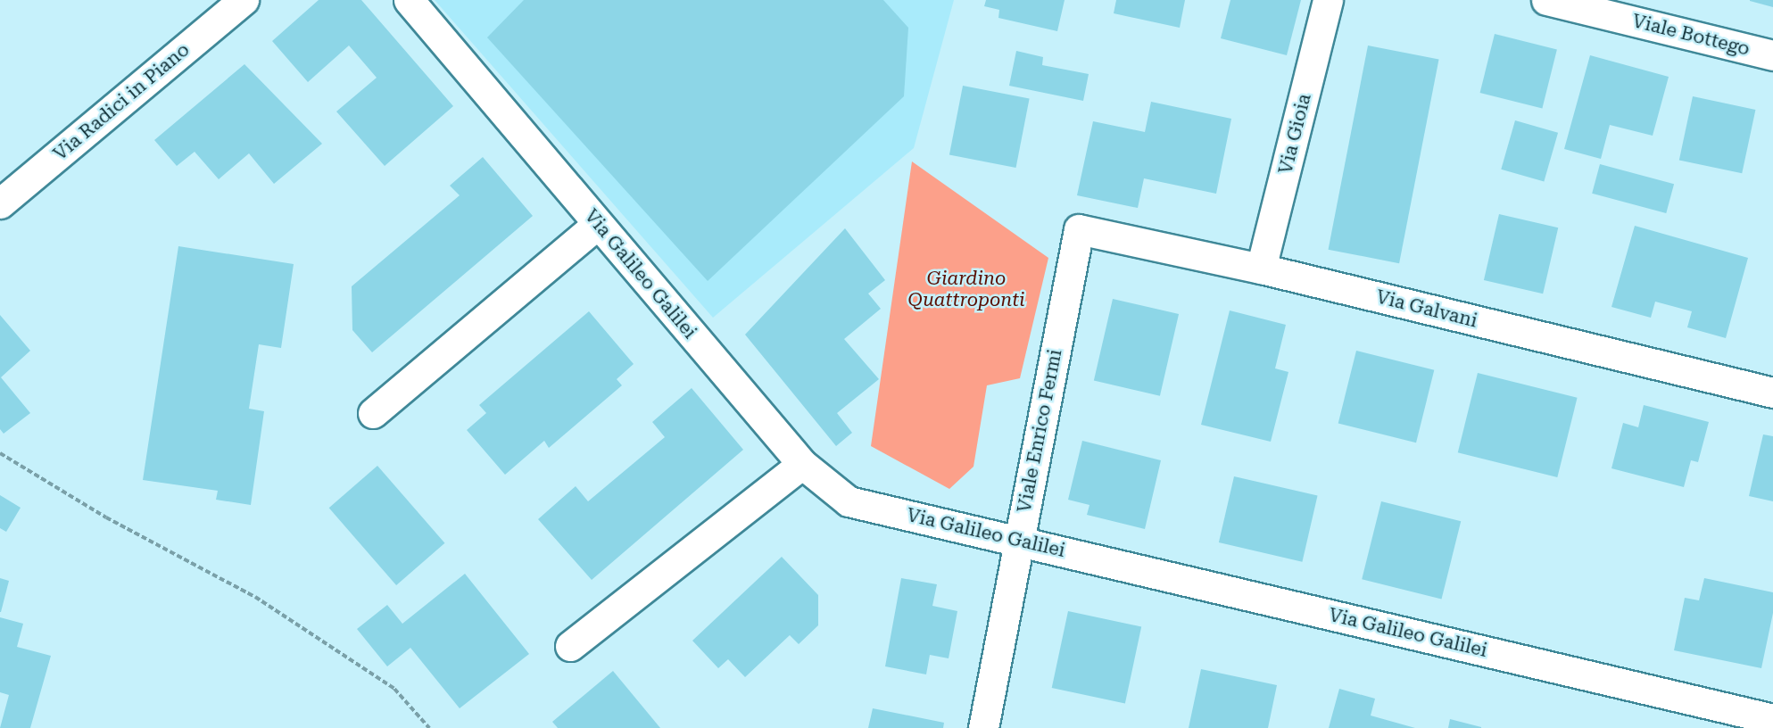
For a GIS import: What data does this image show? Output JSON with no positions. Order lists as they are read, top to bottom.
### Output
{
  "streets": {
    "street": [
      "Viale Bottego",
      "Via Radici in Piano",
      "Via Gioia",
      "Via Galileo Galilei",
      "Via Galvani",
      "Viale Enrico Fermi"
    ]
  },
  "crossings": [
    ["Via Gioia", "Via Galvani"],
    ["Via Galileo Galilei", "Viale Enrico Fermi"],
    ["Via Galvani", "Viale Enrico Fermi"]
  ],
  "parks": ["Giardino Quattroponti"]
}
